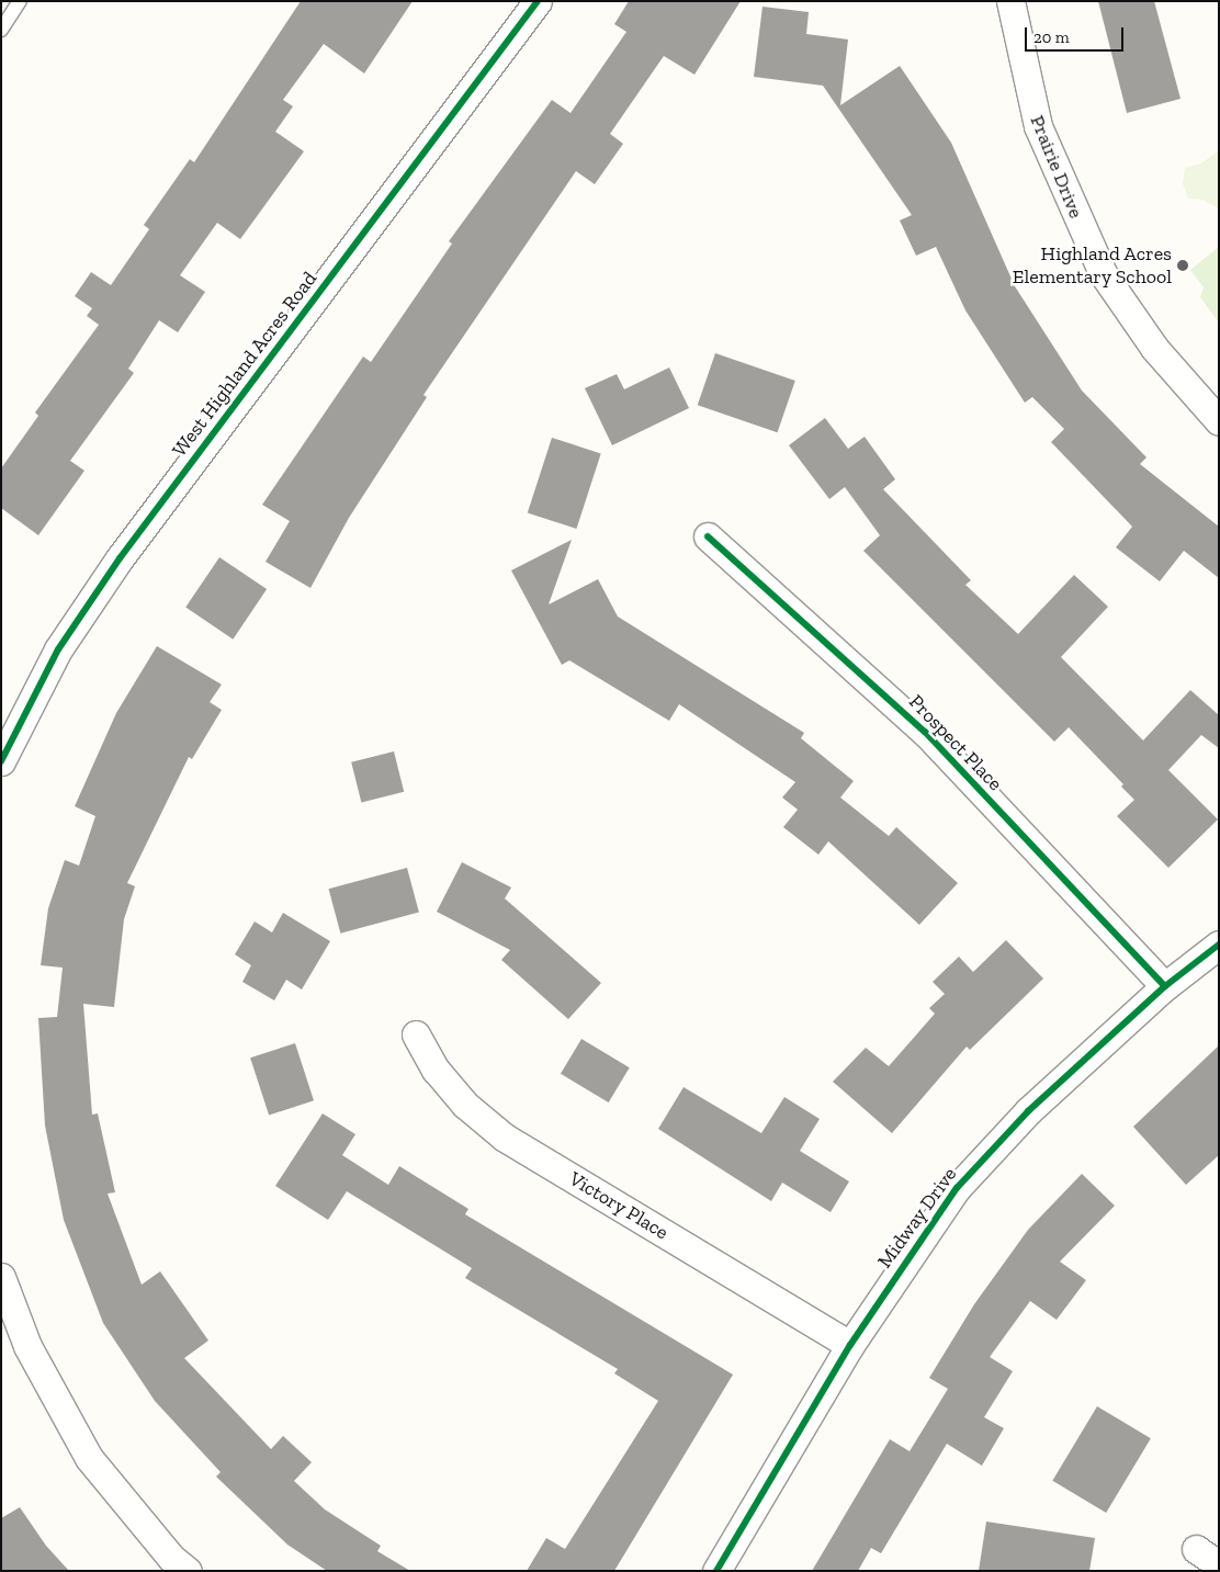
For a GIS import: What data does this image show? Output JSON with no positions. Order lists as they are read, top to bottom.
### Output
{
  "streets": {
    "street": [
      "Prairie Drive",
      "West Highland Acres Road",
      "Prospect Place",
      "Victory Place",
      "Midway Drive"
    ]
  },
  "crossings": [
    ["Prospect Place", "Midway Drive"],
    ["Victory Place", "Midway Drive"]
  ],
  "places": ["Highland Acres Elementary School"],
  "scale_bar": "20 m"
}
